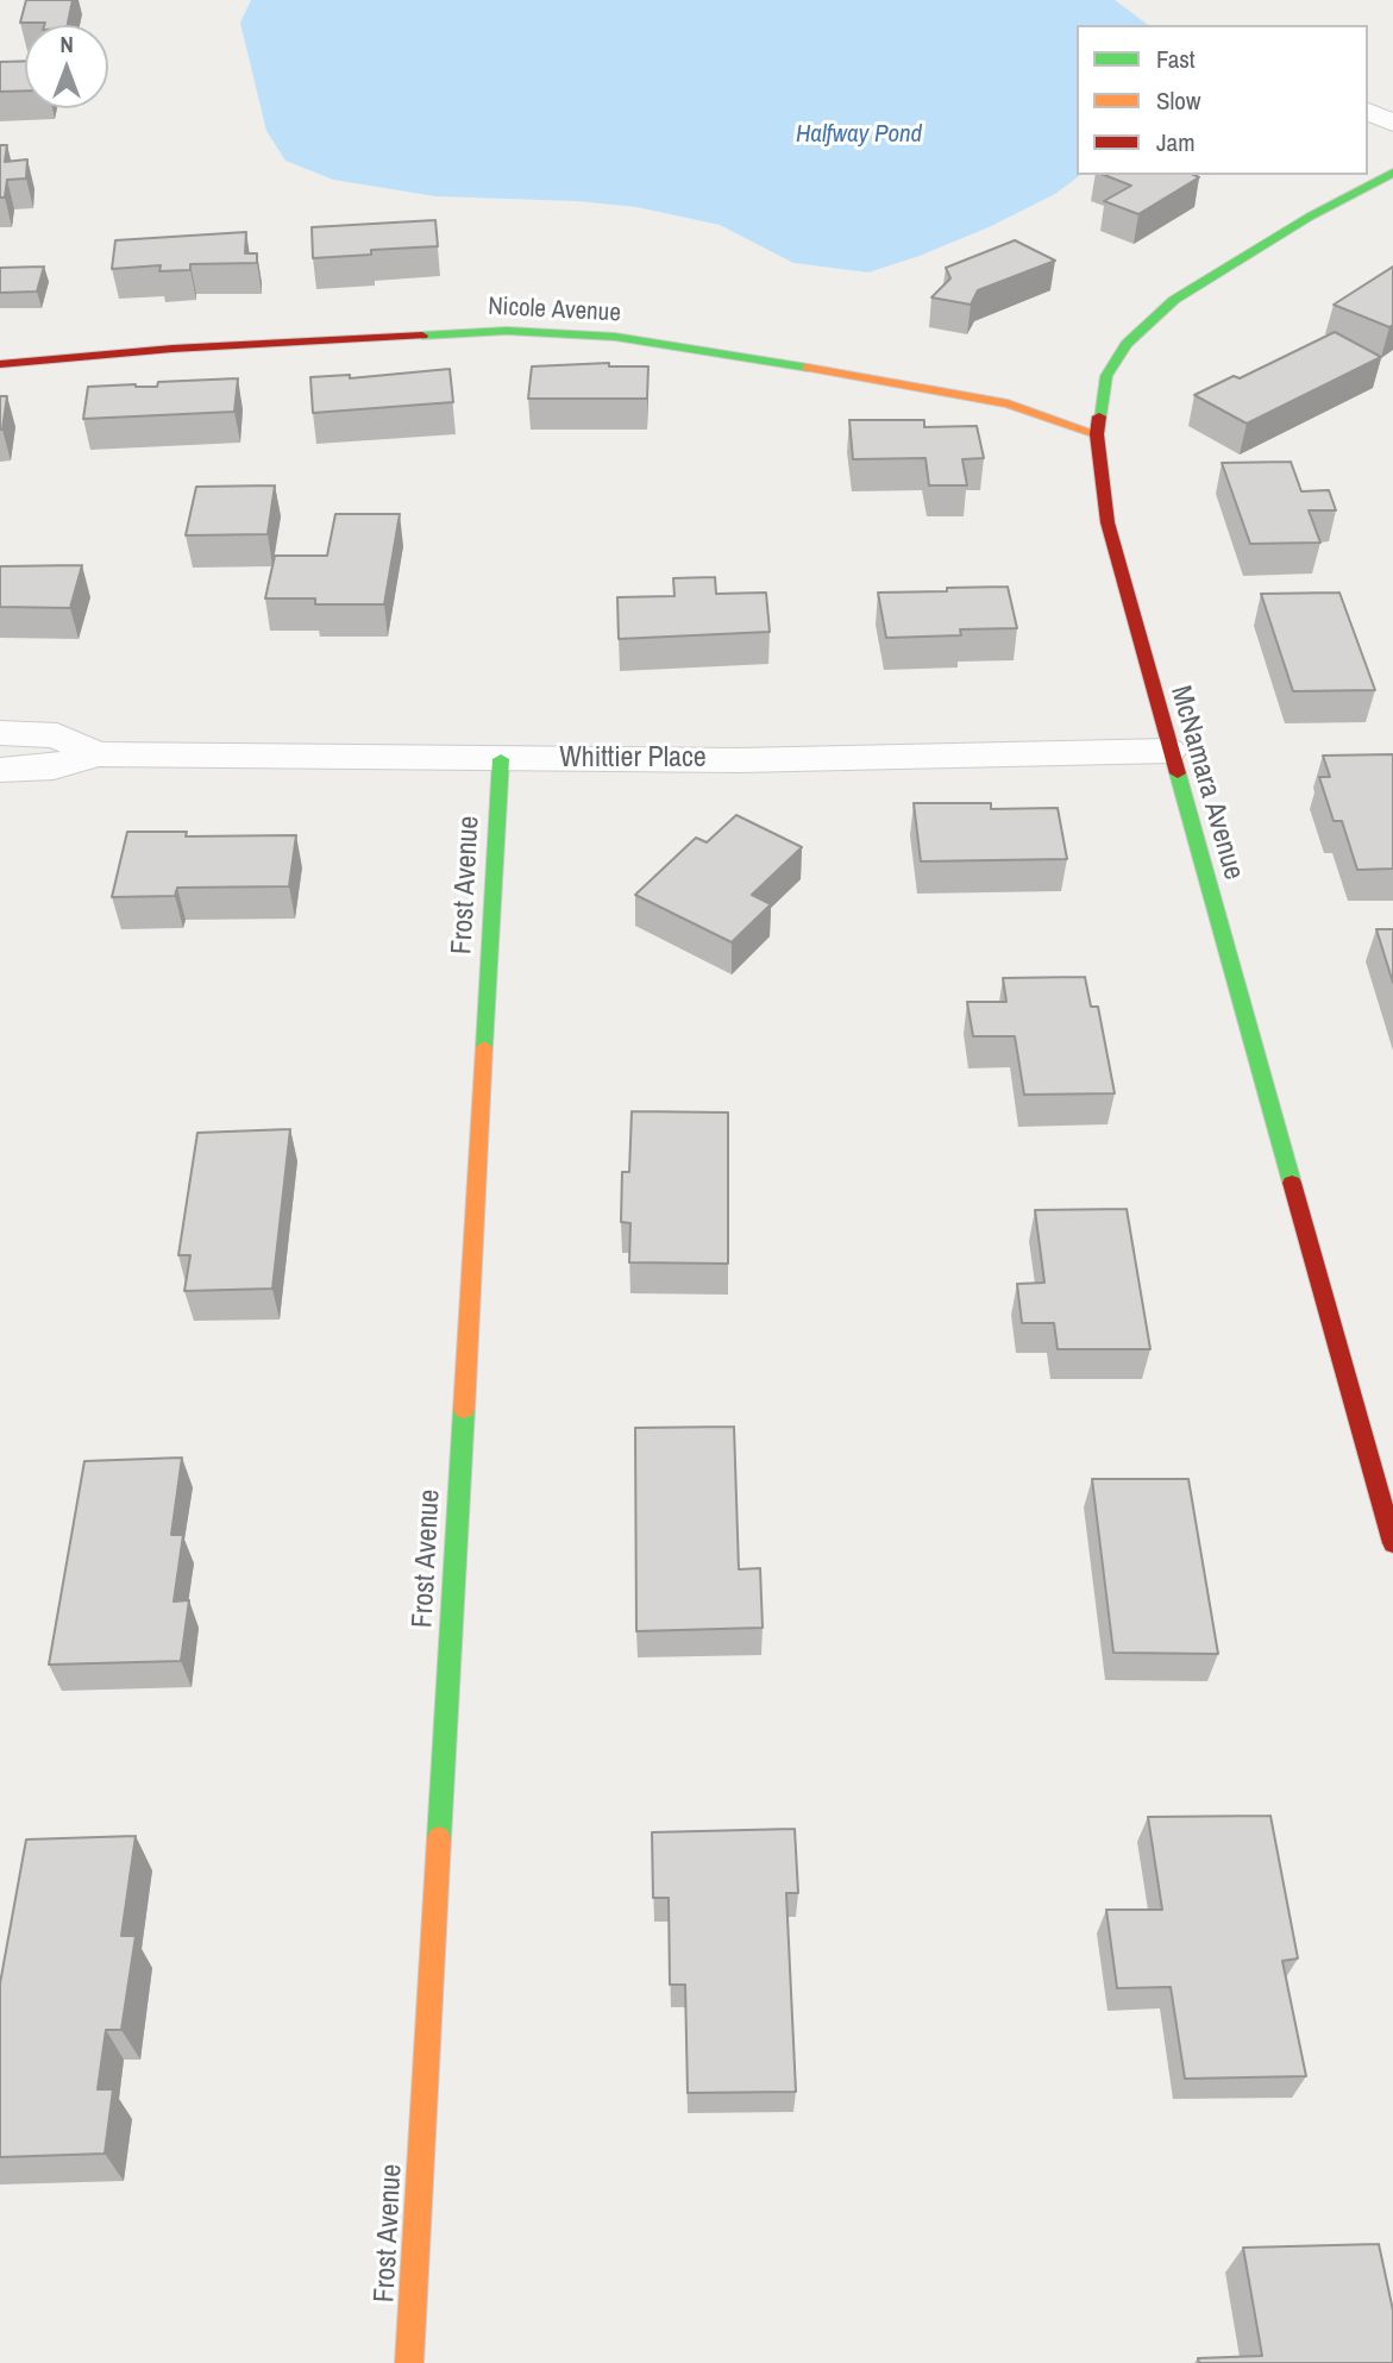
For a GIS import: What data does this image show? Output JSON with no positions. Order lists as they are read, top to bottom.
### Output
{
  "streets": {
    "street": [
      "Nicole Avenue",
      "Whittier Place",
      "McNamara Avenue",
      "Frost Avenue"
    ]
  },
  "crossings": [
    ["Nicole Avenue", "McNamara Avenue"],
    ["Whittier Place", "McNamara Avenue"],
    ["Whittier Place", "Frost Avenue"]
  ],
  "water": ["Halfway Pond"],
  "legend": ["Fast", "Slow", "Jam"],
  "north": "top"
}
